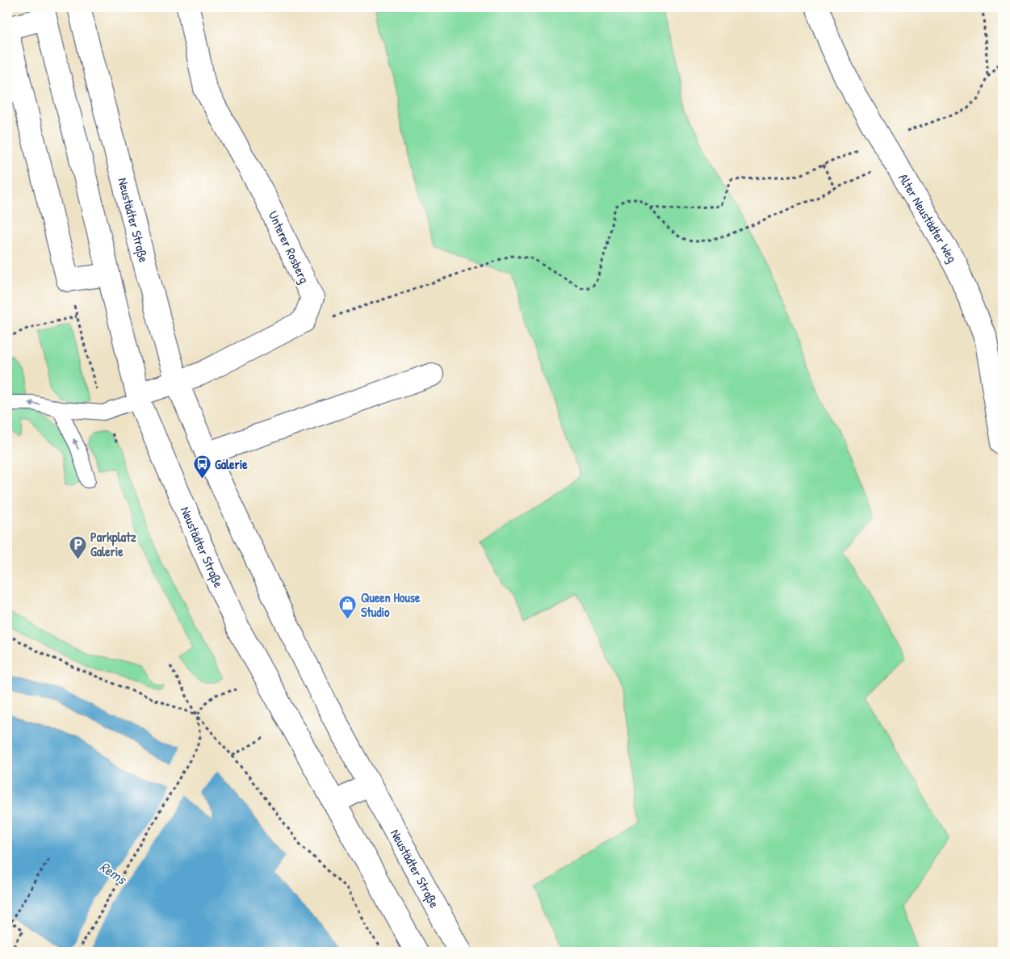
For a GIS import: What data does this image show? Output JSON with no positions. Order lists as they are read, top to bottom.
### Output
{
  "streets": {
    "street": ["Alter Neustädter Weg", "Neustädter Straße", "Unterer Rosberg"]
  },
  "crossings": [
    ["Neustädter Straße", "Unterer Rosberg"]
  ],
  "water": ["Rems"],
  "places": {
    "bus stop": ["Galerie"],
    "parking": ["Parkplatz Galerie"],
    "shop": ["Queen House Studio"]
  }
}
